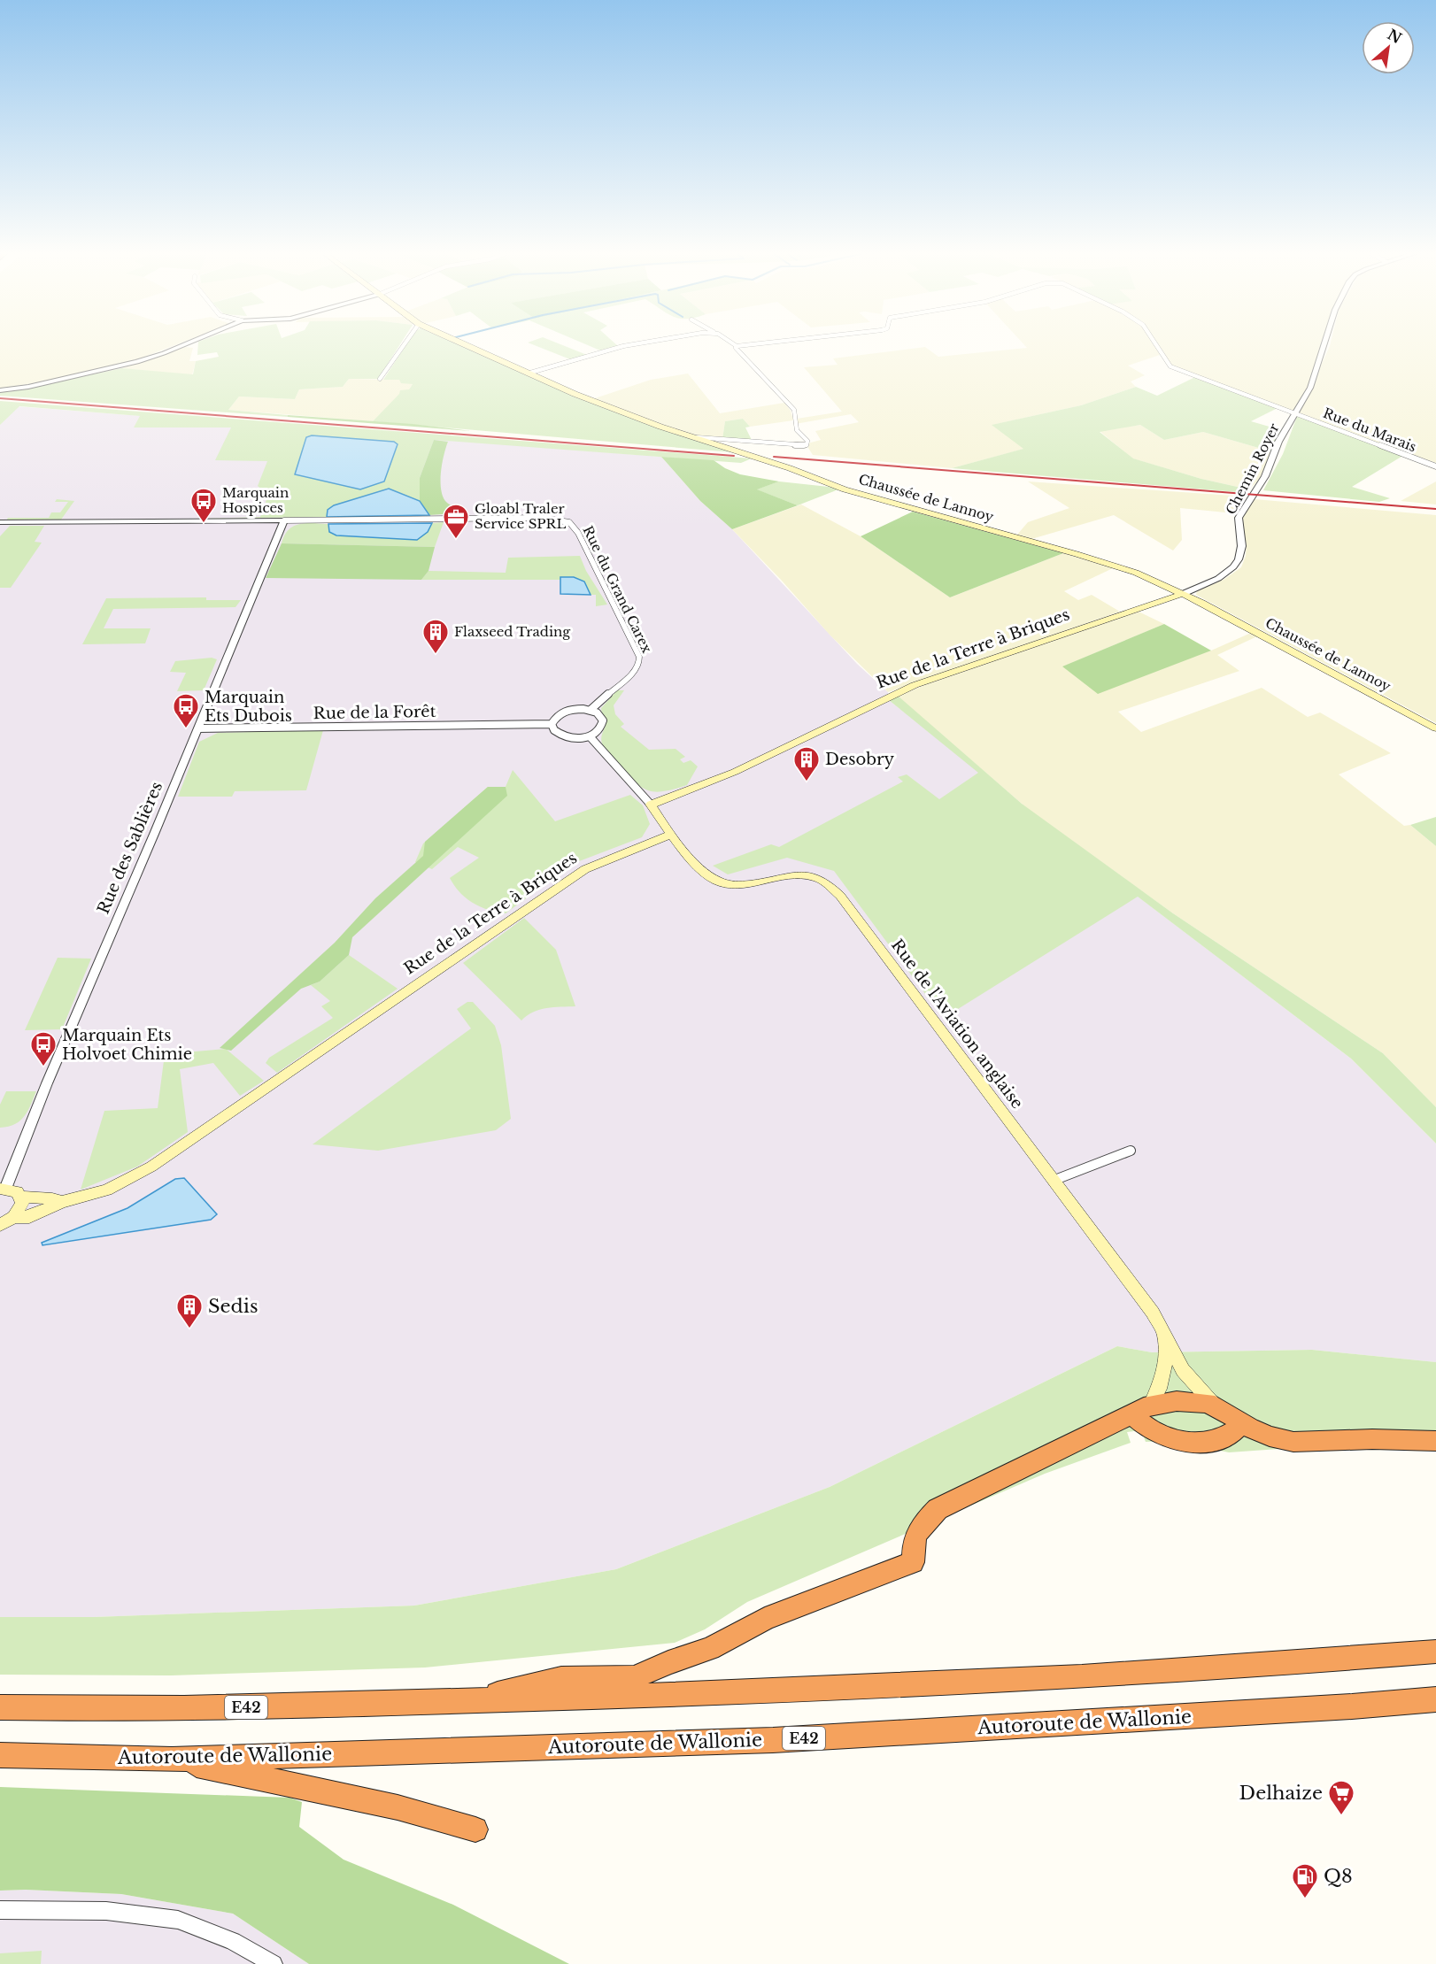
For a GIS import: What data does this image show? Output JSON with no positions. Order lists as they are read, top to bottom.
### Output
{
  "streets": {
    "highway": ["E42", "Autoroute de Wallonie"],
    "main road": ["Chaussée de Lannoy", "Rue de la Terre à Briques", "Rue de l'Aviation anglaise"],
    "street": [
      "Rue du Marais",
      "Chemin Royer",
      "Rue du Grand Carex",
      "Rue de la Forêt",
      "Rue des Sablières"
    ]
  },
  "crossings": [
    ["Rue du Marais", "Chemin Royer"],
    ["Chemin Royer", "Chaussée de Lannoy"],
    ["Chemin Royer", "Rue de la Terre à Briques"],
    ["Chaussée de Lannoy", "Rue de la Terre à Briques"],
    ["Rue du Grand Carex", "Rue de la Forêt"],
    ["Rue du Grand Carex", "Rue des Sablières"],
    ["Rue de la Terre à Briques", "Rue de l'Aviation anglaise"],
    ["Rue de la Forêt", "Rue des Sablières"]
  ],
  "places": {
    "bus stop": ["Marquain Hospices", "Marquain Ets Dubois", "Marquain Ets Holvoet Chimie"],
    "office": ["Gloabl Traler Service SPRL"],
    "building": ["Flaxseed Trading", "Desobry", "Sedis"],
    "supermarket": ["Delhaize"],
    "fuel station": ["Q8"]
  },
  "north": "top right"
}
